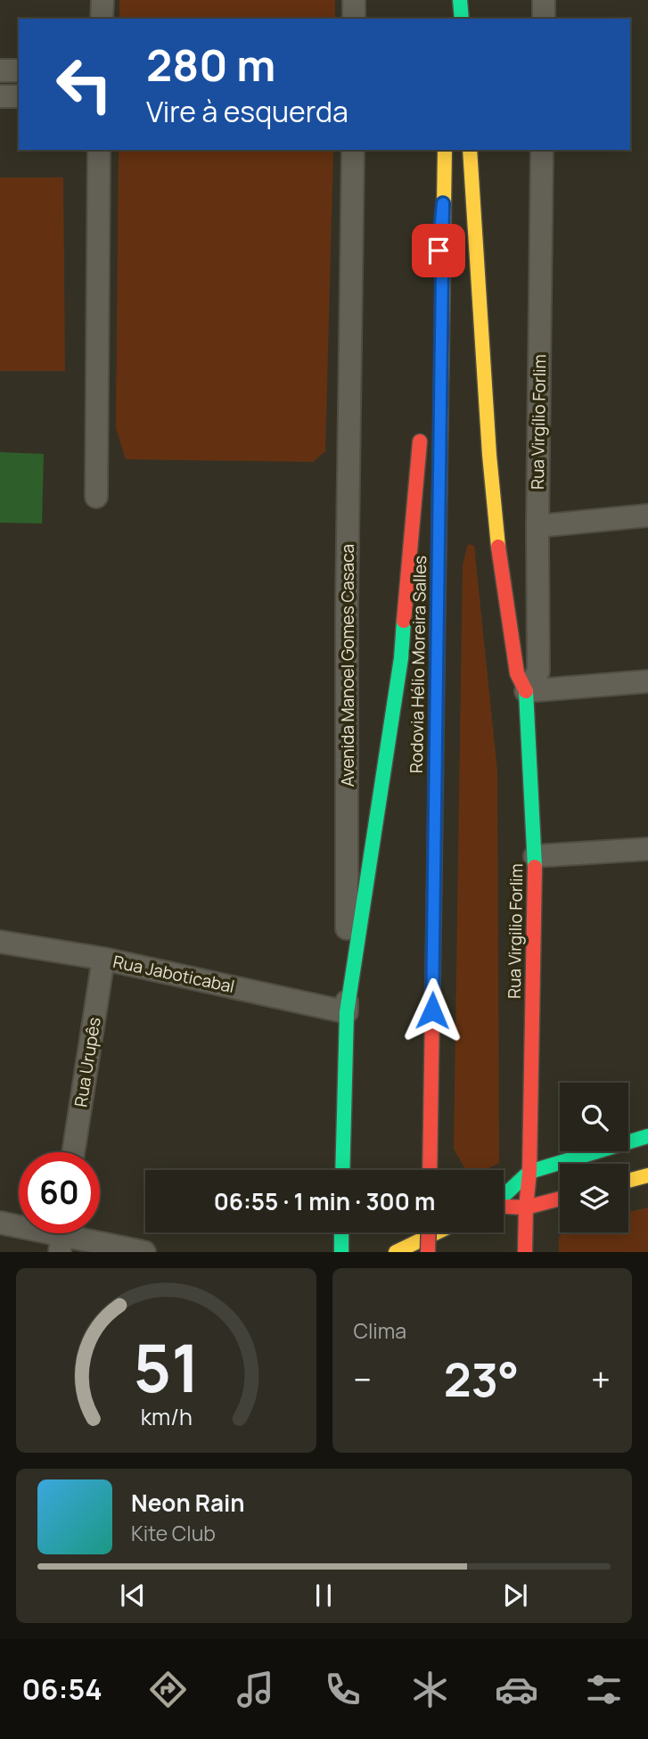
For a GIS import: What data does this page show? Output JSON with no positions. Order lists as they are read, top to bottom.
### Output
{
  "streets": {
    "main road": ["Rodovia Hélio Moreira Salles", "Avenida Manoel Gomes Casaca", "Rua Virgilio Forlim"],
    "street": ["Rua Virgílio Forlim", "Rua Jaboticabal", "Rua Urupês"]
  },
  "crossings": [
    ["Rua Virgílio Forlim", "Rua Virgilio Forlim"],
    ["Avenida Manoel Gomes Casaca", "Rua Jaboticabal"],
    ["Rua Jaboticabal", "Rua Urupês"]
  ],
  "page": {
    "turn": ["280 m", "Vire à esquerda"],
    "limit": "60",
    "trip": "06:55 · 1 min · 300 m",
    "tile": "Clima",
    "heat": ["−", "23°", "+"],
    "song": ["Neon Rain", "Kite Club"],
    "tabs": "06:54",
    "gauge": ["51", "km/h"]
  }
}
